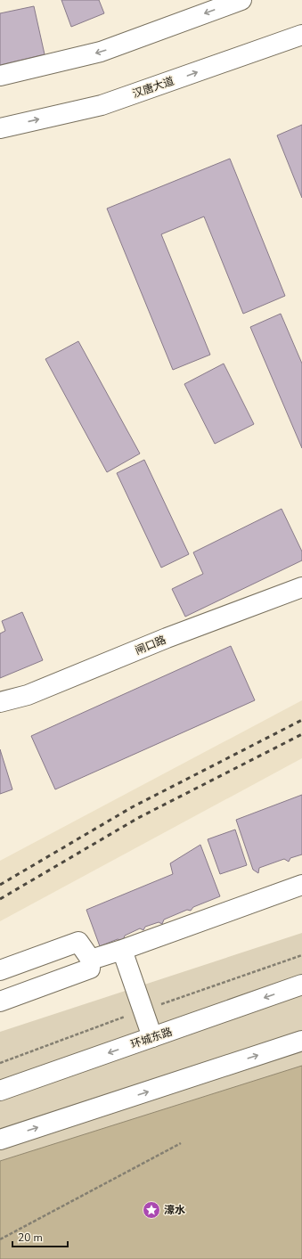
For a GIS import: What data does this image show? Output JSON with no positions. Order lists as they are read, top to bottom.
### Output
{
  "streets": {
    "main road": ["汉唐大道", "闸口路", "环城东路"]
  },
  "places": {
    "place": ["濠水"]
  },
  "scale_bar": "20 m"
}
